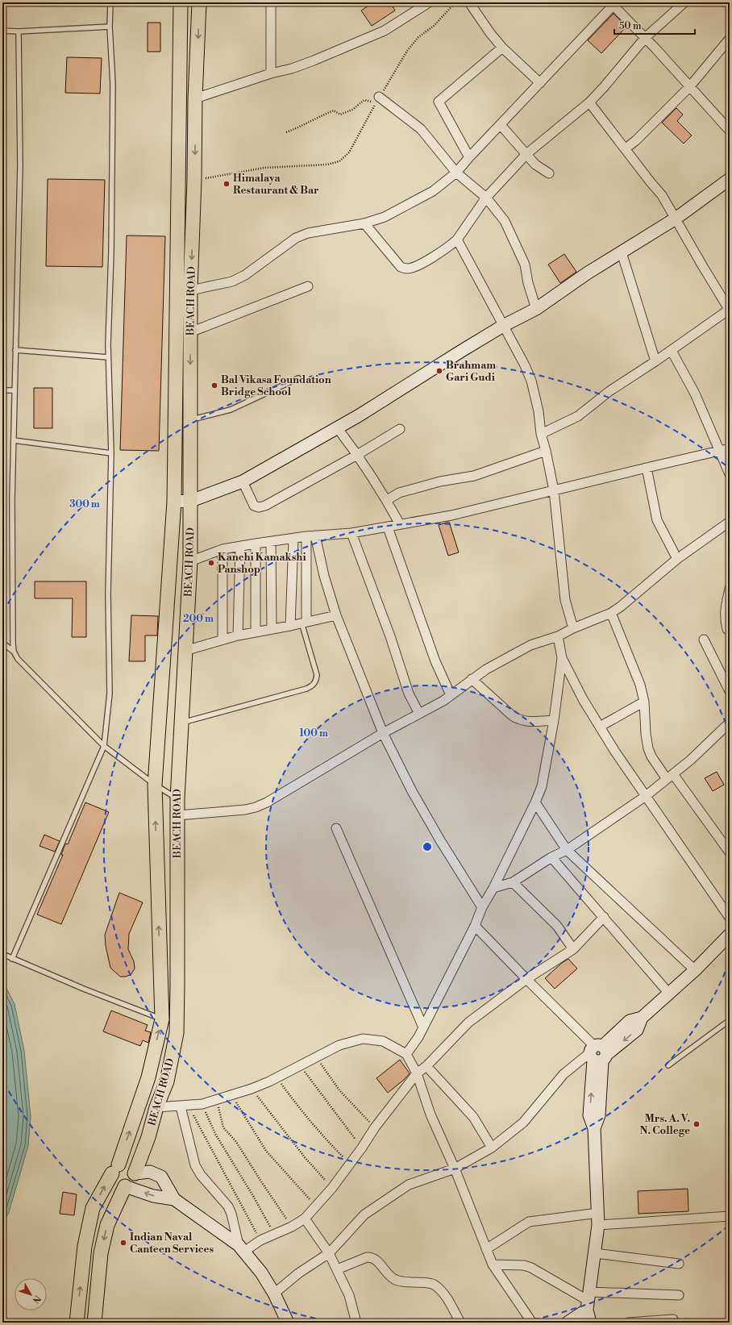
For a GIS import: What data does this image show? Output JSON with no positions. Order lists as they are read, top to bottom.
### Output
{
  "streets": {
    "main road": ["BEACH ROAD"]
  },
  "places": [
    "Himalaya Restaurant & Bar",
    "Brahmam Gari Gudi",
    "Bal Vikasa Foundation Bridge School",
    "Kanchi Kamakshi Panshop",
    "Mrs. A. V. N. College",
    "Indian Naval Canteen Services"
  ],
  "scale_bar": "50 m",
  "north": "bottom right",
  "rings": ["300 m", "200 m", "100 m"]
}
